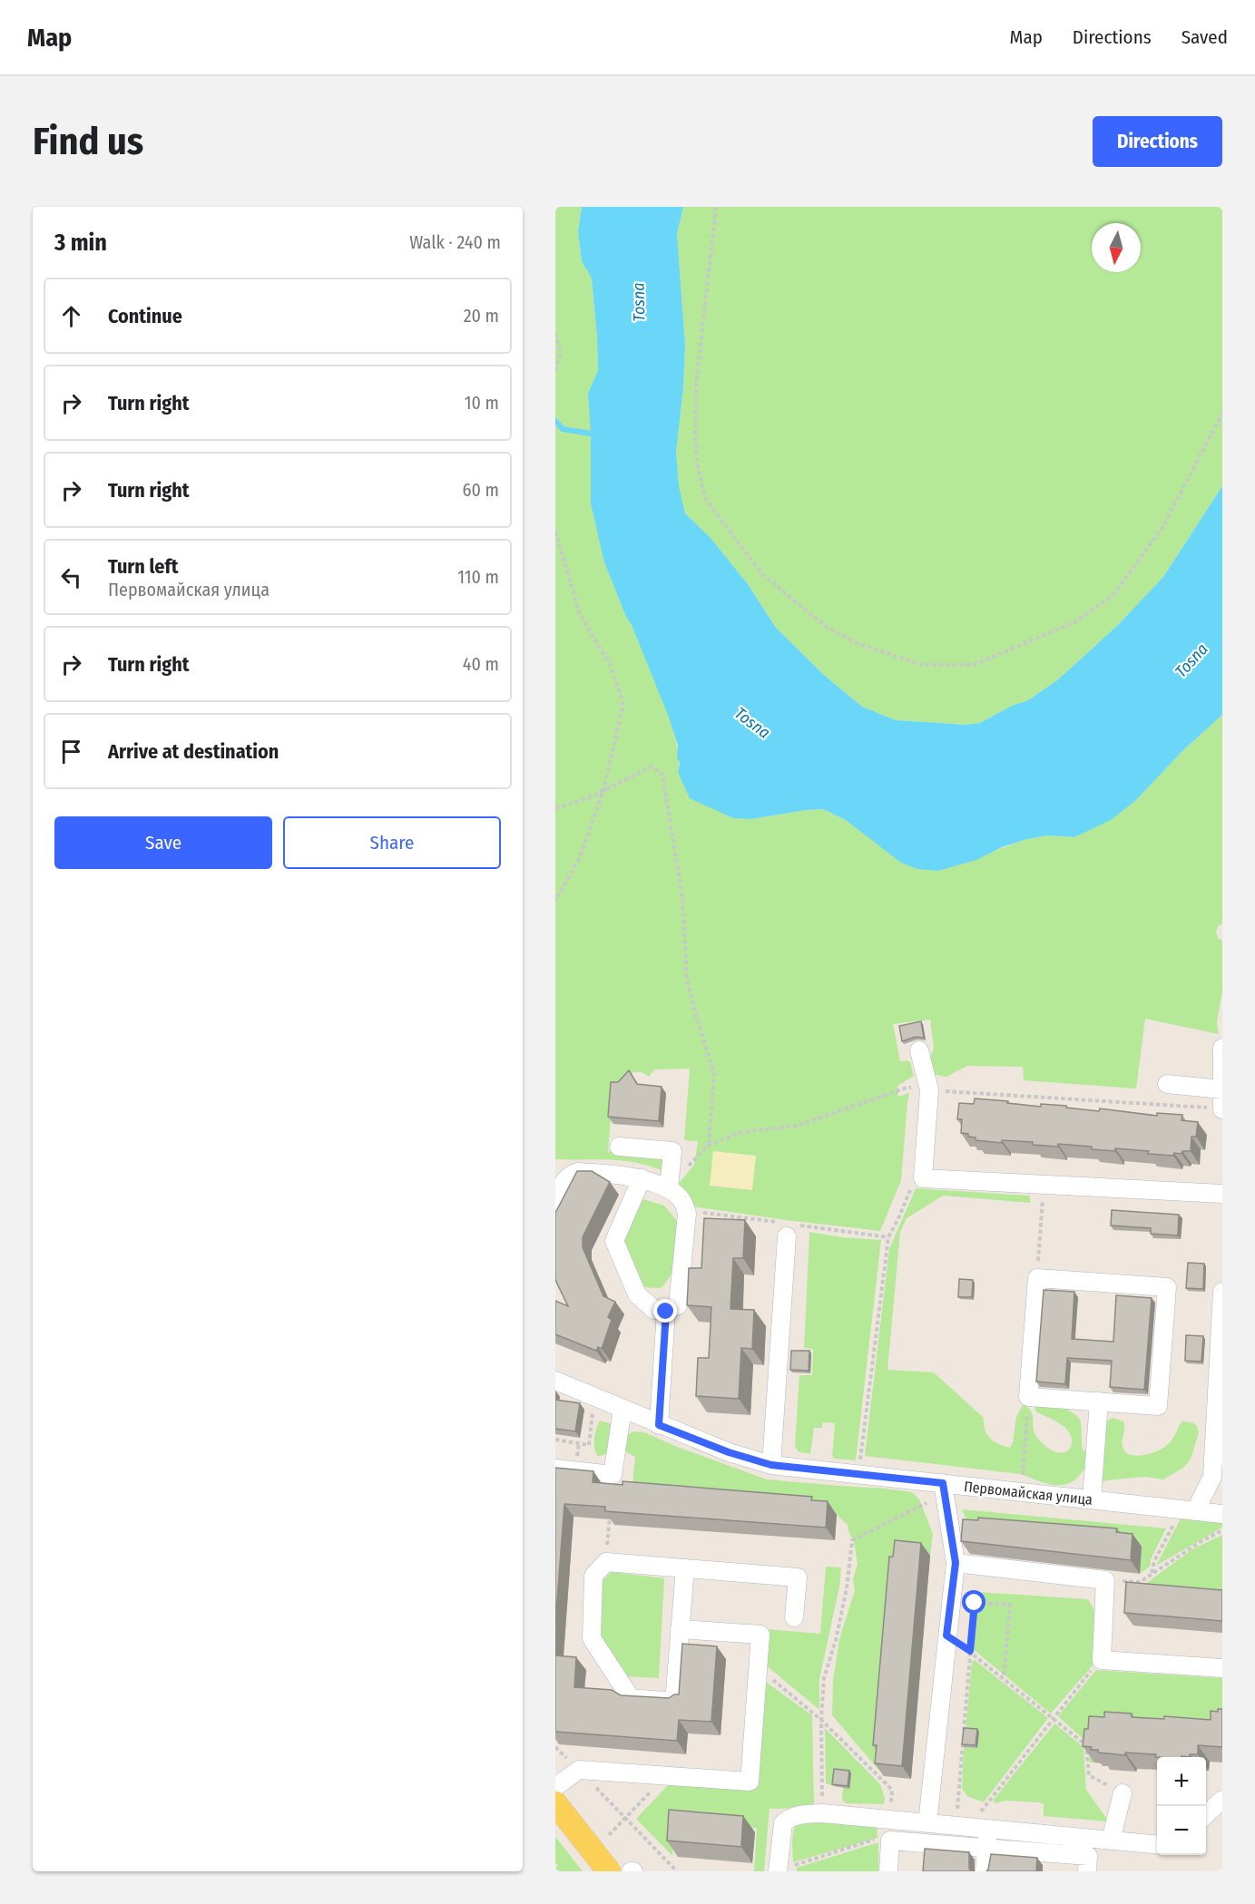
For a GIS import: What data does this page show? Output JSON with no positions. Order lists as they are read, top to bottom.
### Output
{
  "streets": {
    "street": ["Первомайская улица"]
  },
  "water": ["Tosna"],
  "north": "bottom",
  "page": {
    "header": "Map",
    "nav": ["Map", "Directions", "Saved"],
    "buttons": [
      "Directions",
      ["Save", "Share"]
    ],
    "title": "Find us",
    "heading": ["3 min", "Walk · 240 m"],
    "list": [
      ["Continue", "20 m"],
      ["Turn right", "10 m"],
      ["Turn right", "60 m"],
      ["Turn left", "Первомайская улица", "110 m"],
      ["Turn right", "40 m"],
      "Arrive at destination"
    ],
    "map_buttons": ["+", "−"]
  }
}
